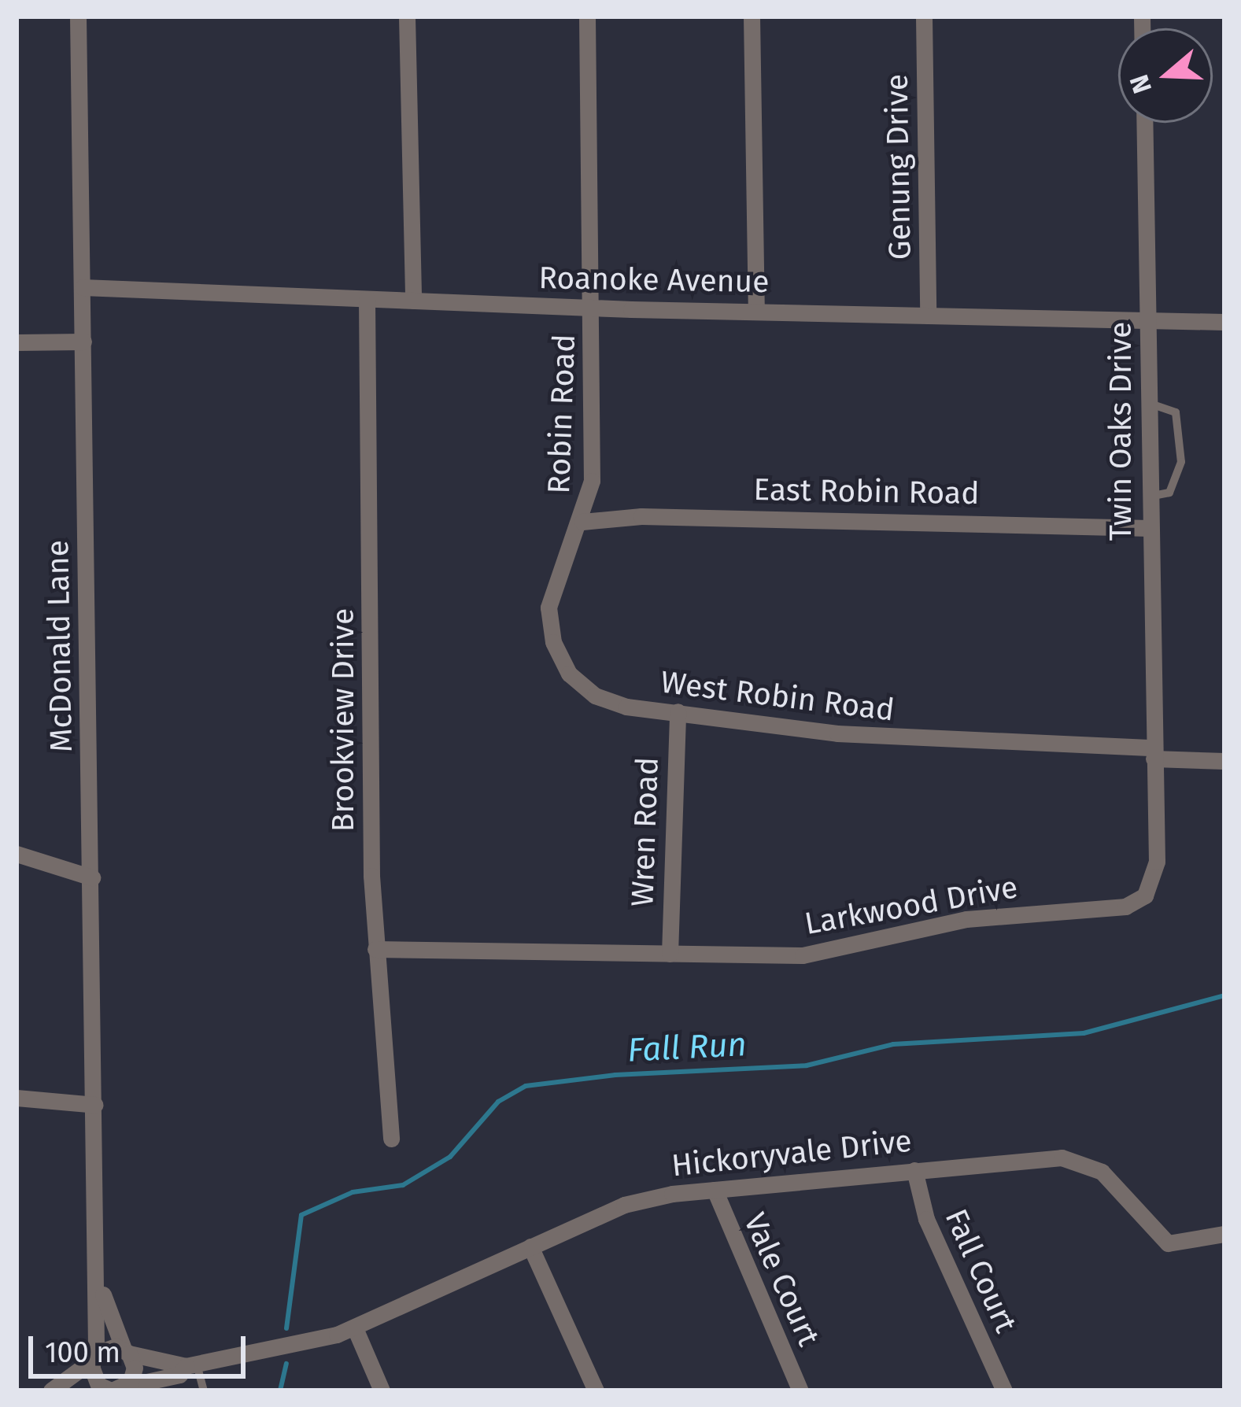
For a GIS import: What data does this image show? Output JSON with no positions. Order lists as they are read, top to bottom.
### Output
{
  "streets": {
    "street": [
      "Genung Drive",
      "Roanoke Avenue",
      "Robin Road",
      "Twin Oaks Drive",
      "East Robin Road",
      "McDonald Lane",
      "West Robin Road",
      "Brookview Drive",
      "Wren Road",
      "Larkwood Drive",
      "Hickoryvale Drive",
      "Fall Court",
      "Vale Court"
    ]
  },
  "crossings": [
    ["Genung Drive", "Roanoke Avenue"],
    ["Roanoke Avenue", "Robin Road"],
    ["Roanoke Avenue", "Twin Oaks Drive"],
    ["Roanoke Avenue", "McDonald Lane"],
    ["Roanoke Avenue", "Brookview Drive"],
    ["Robin Road", "East Robin Road"],
    ["Robin Road", "West Robin Road"],
    ["Twin Oaks Drive", "East Robin Road"],
    ["Twin Oaks Drive", "West Robin Road"],
    ["Twin Oaks Drive", "Larkwood Drive"],
    ["East Robin Road", "West Robin Road"],
    ["McDonald Lane", "Hickoryvale Drive"],
    ["West Robin Road", "Wren Road"],
    ["West Robin Road", "Larkwood Drive"],
    ["Brookview Drive", "Larkwood Drive"],
    ["Wren Road", "Larkwood Drive"],
    ["Hickoryvale Drive", "Fall Court"],
    ["Hickoryvale Drive", "Vale Court"]
  ],
  "water": ["Fall Run"],
  "scale_bar": "100 m",
  "north": "left"
}
